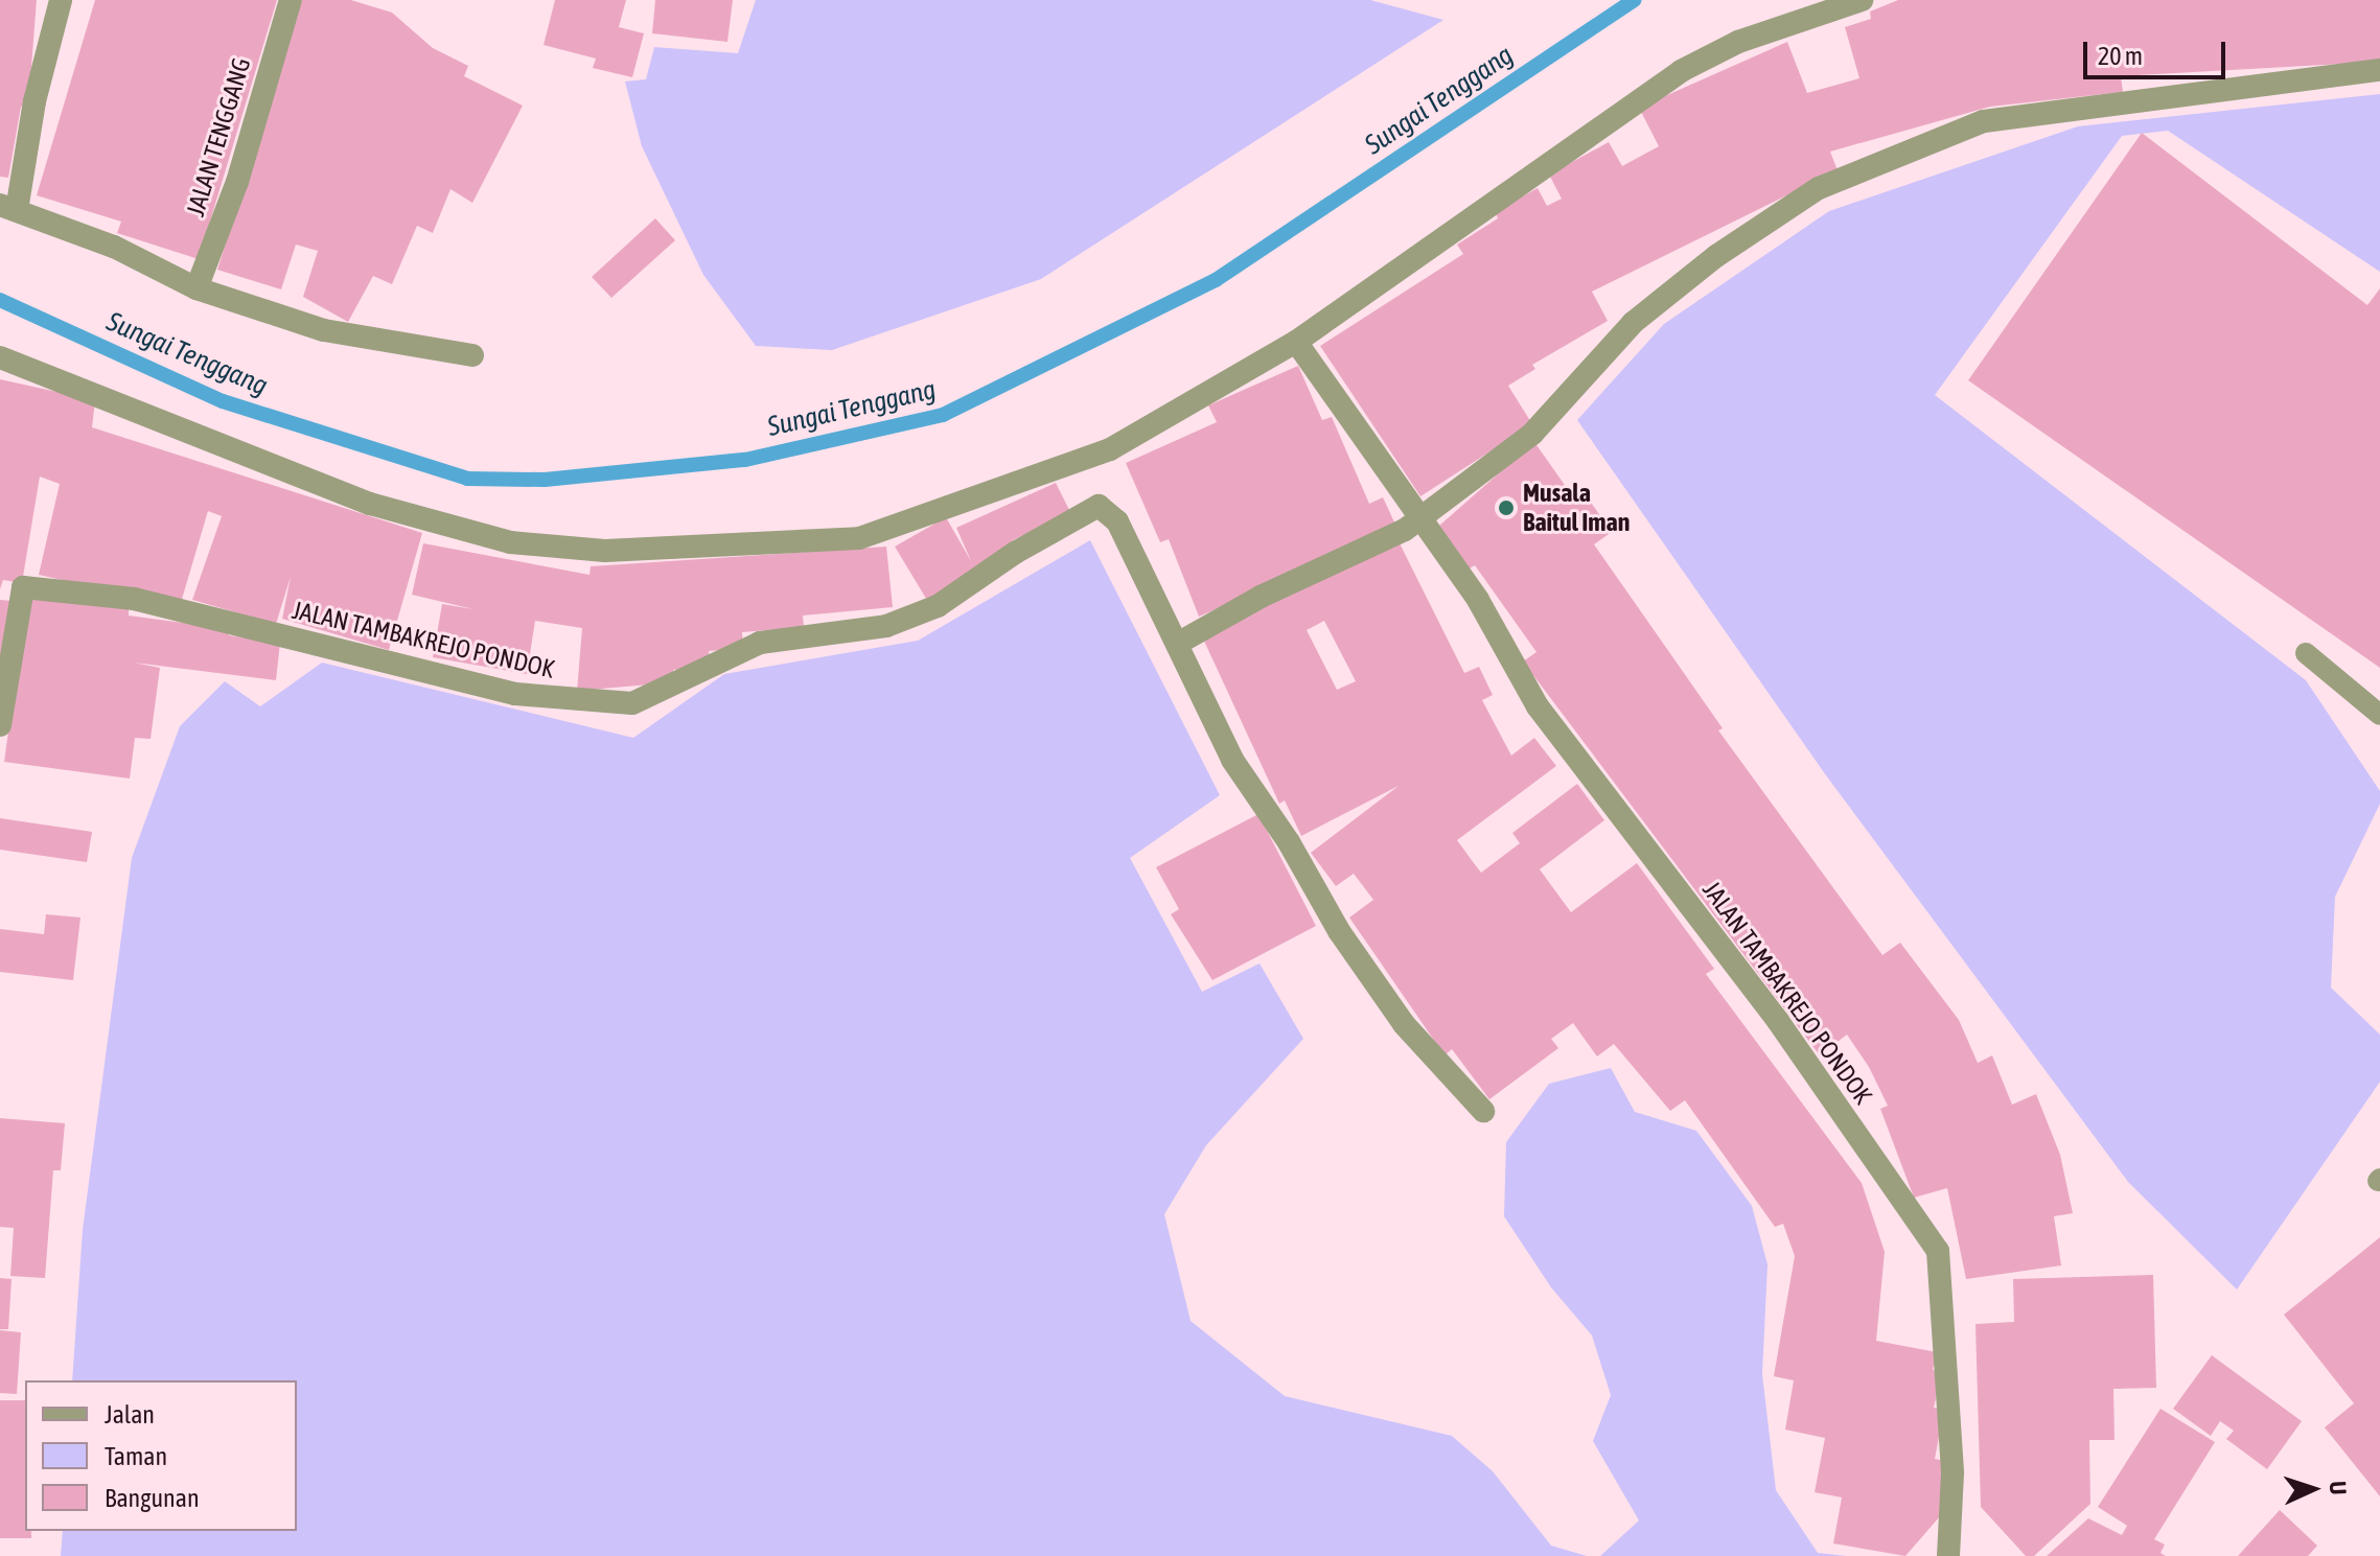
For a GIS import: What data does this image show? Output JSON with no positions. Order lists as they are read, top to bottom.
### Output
{
  "streets": {
    "street": ["JALAN TENGGANG", "JALAN TAMBAKREJO PONDOK"]
  },
  "water": ["Sungai Tenggang"],
  "places": ["Musala Baitul Iman"],
  "legend": ["Jalan", "Taman", "Bangunan"],
  "scale_bar": "20 m",
  "north": "right"
}
